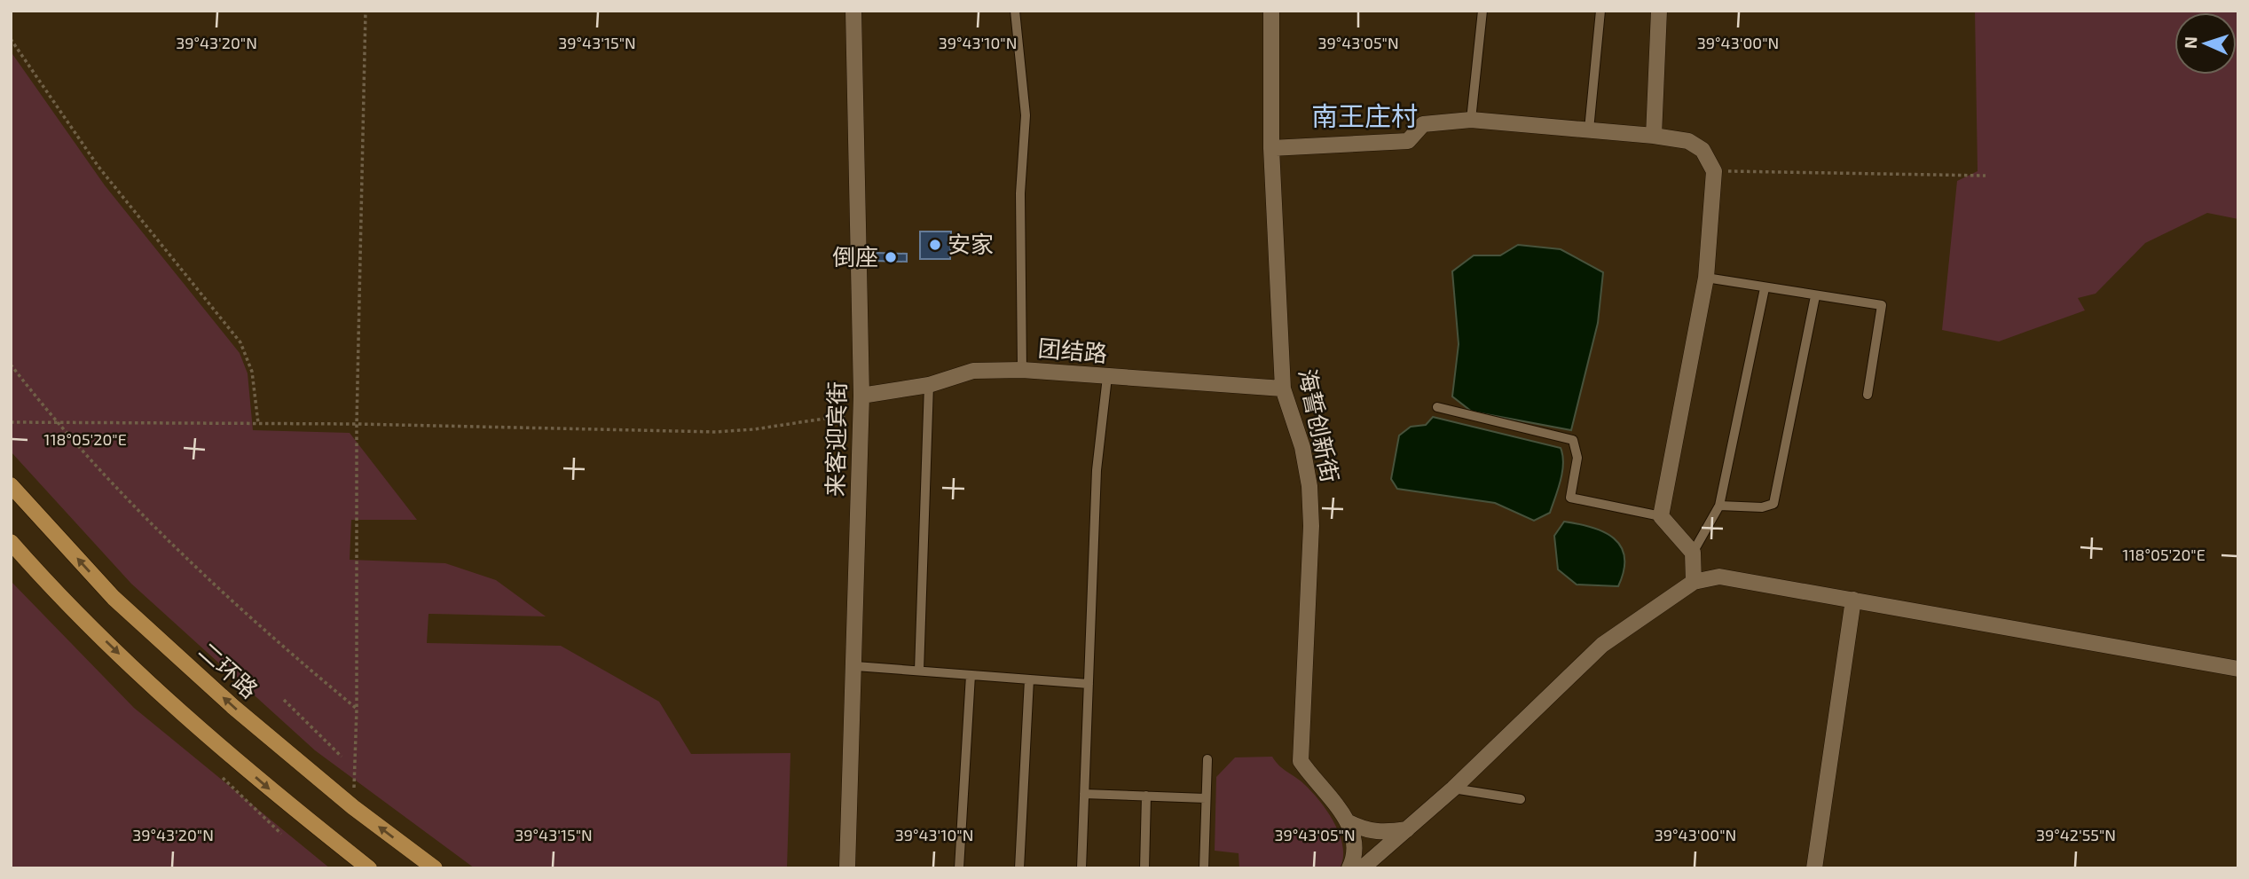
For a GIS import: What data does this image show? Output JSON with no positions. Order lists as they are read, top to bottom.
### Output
{
  "streets": {
    "main road": ["二环路"],
    "street": ["团结路", "海誓创新街", "来客迎宾街"]
  },
  "crossings": [
    ["团结路", "海誓创新街"],
    ["团结路", "来客迎宾街"]
  ],
  "districts": ["南王庄村"],
  "places": ["安家", "倒座"],
  "north": "left",
  "coordinates": [
    "39°43'20\"N",
    "39°43'15\"N",
    "39°43'10\"N",
    "39°43'05\"N",
    "39°43'00\"N",
    "118°05'20\"E",
    "39°42'55\"N"
  ]
}
